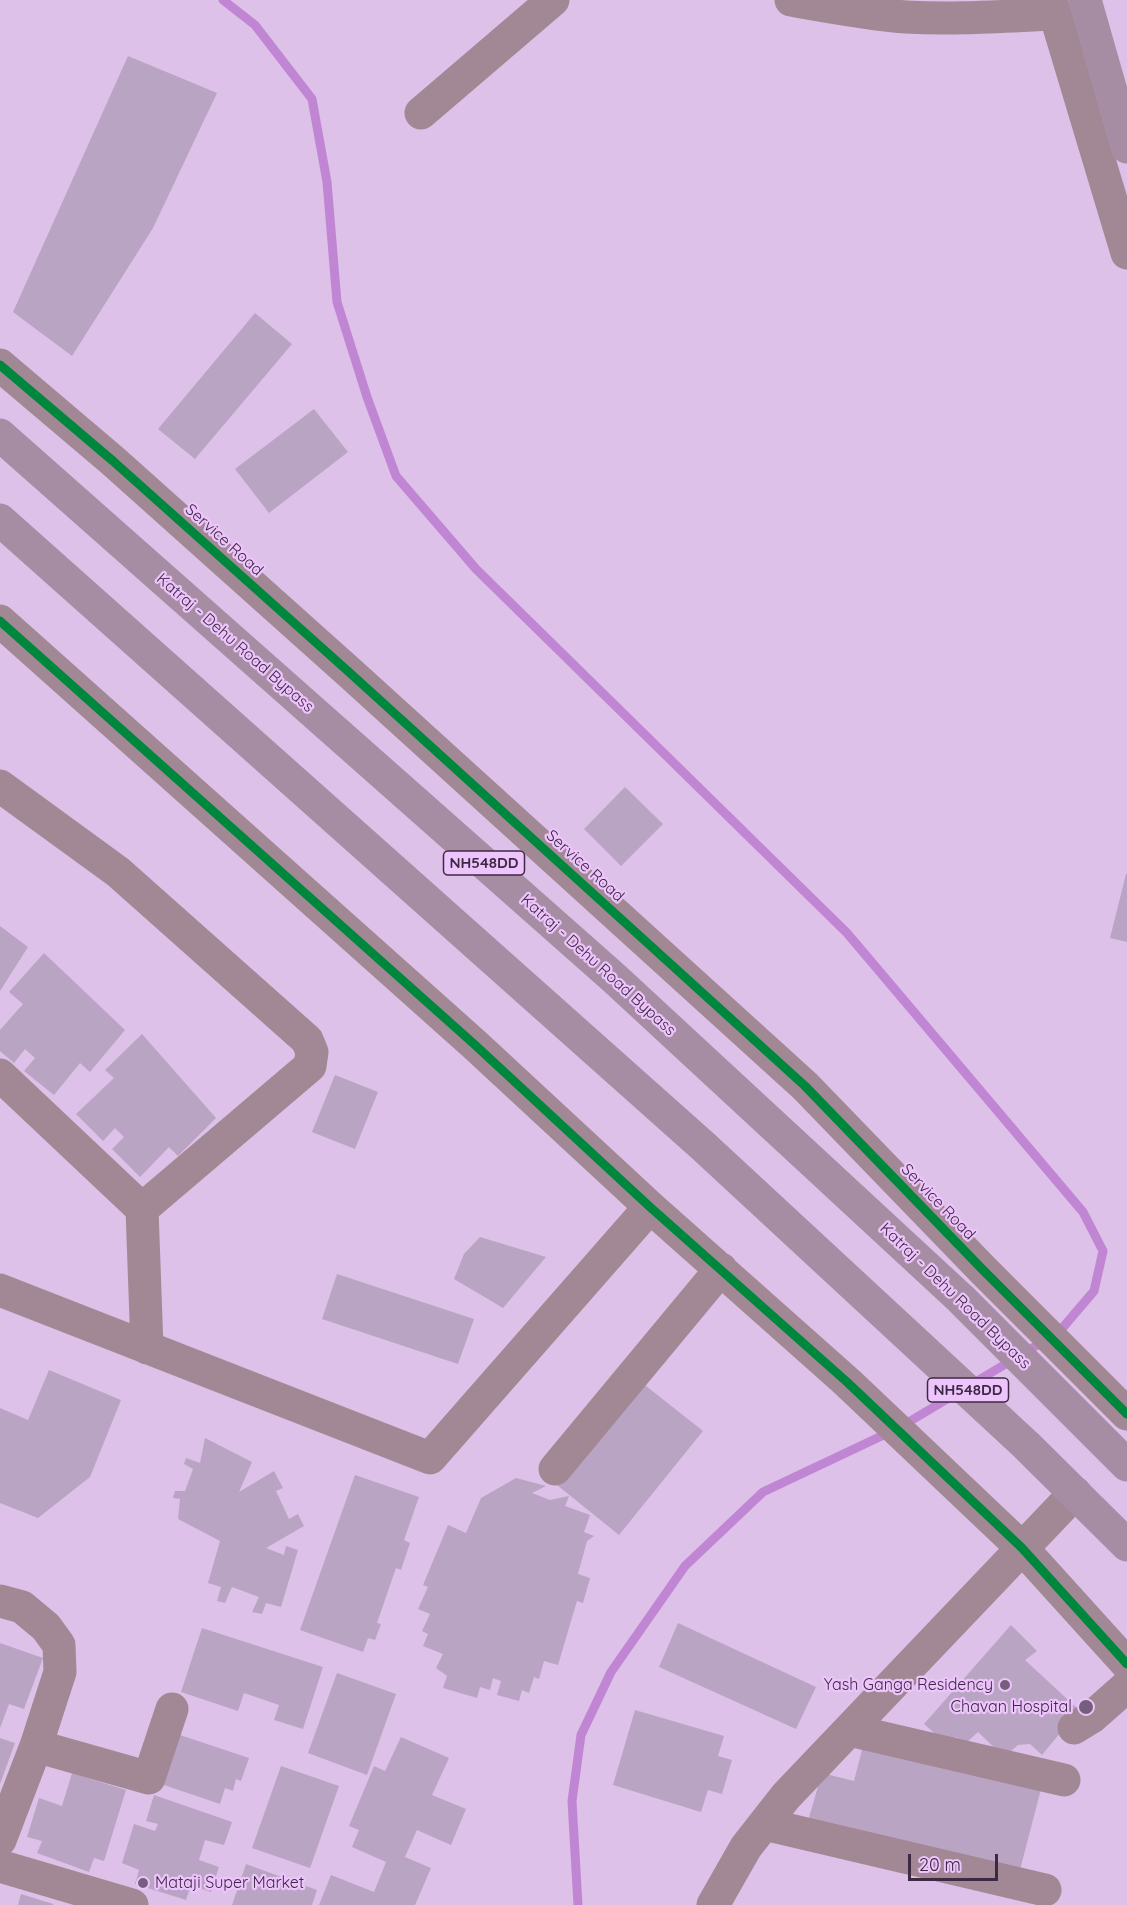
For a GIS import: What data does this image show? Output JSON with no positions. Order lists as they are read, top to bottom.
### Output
{
  "streets": {
    "highway": ["Katraj - Dehu Road Bypass", "NH548DD"],
    "street": ["Service Road"]
  },
  "places": ["Yash Ganga Residency", "Chavan Hospital", "Mataji Super Market"],
  "scale_bar": "20 m"
}
